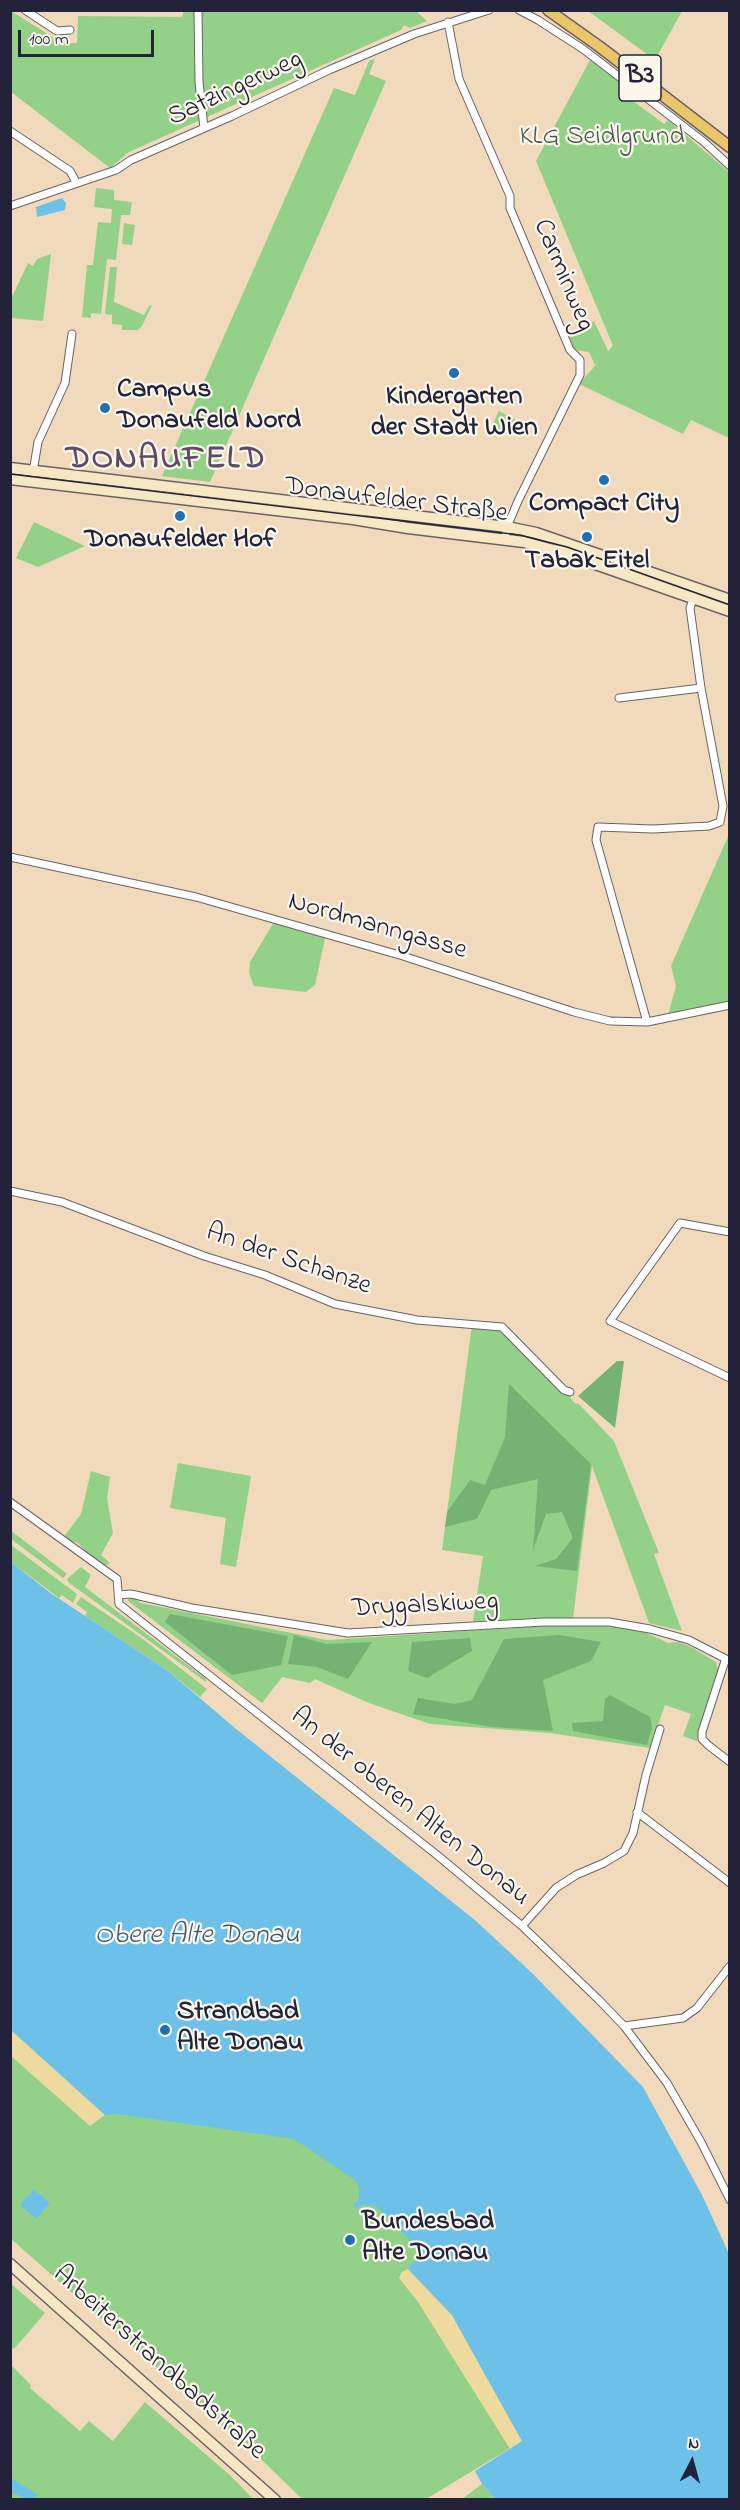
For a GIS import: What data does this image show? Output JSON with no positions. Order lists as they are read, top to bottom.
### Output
{
  "streets": {
    "main road": ["B3", "Donaufelder Straße", "Arbeiterstrandbadstraße"],
    "street": [
      "Satzingerweg",
      "Carminweg",
      "Nordmanngasse",
      "An der Schanze",
      "Drygalskiweg",
      "An der oberen Alten Donau"
    ]
  },
  "crossings": [
    ["Satzingerweg", "Carminweg"],
    ["Carminweg", "Donaufelder Straße"],
    ["Drygalskiweg", "An der oberen Alten Donau"]
  ],
  "districts": ["DONAUFELD"],
  "water": ["Obere Alte Donau"],
  "parks": ["KLG Seidlgrund"],
  "places": [
    "Kindergarten der Stadt Wien",
    "Campus Donaufeld Nord",
    "Compact City",
    "Donaufelder Hof",
    "Tabak Eitel",
    "Strandbad Alte Donau",
    "Bundesbad Alte Donau"
  ],
  "scale_bar": "100 m",
  "north": "top"
}
